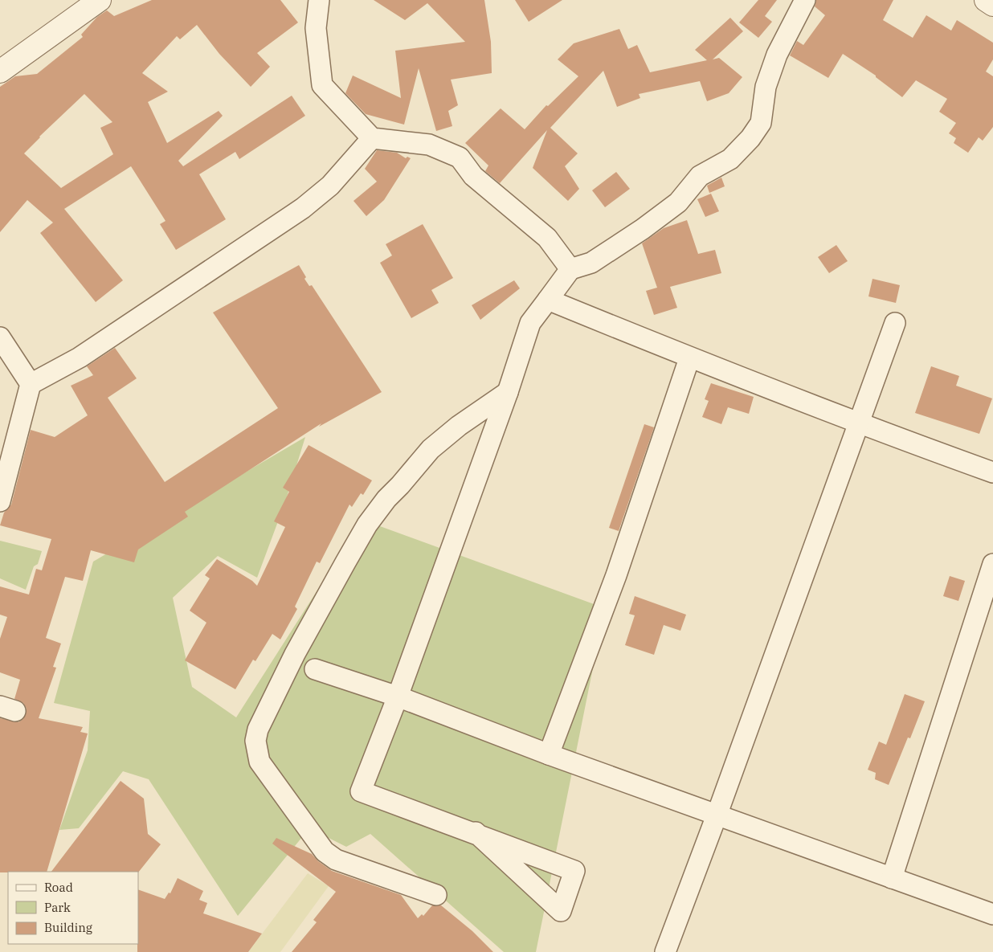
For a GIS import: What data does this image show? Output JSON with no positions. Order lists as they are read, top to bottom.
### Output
{
  "legend": ["Road", "Park", "Building"]
}
